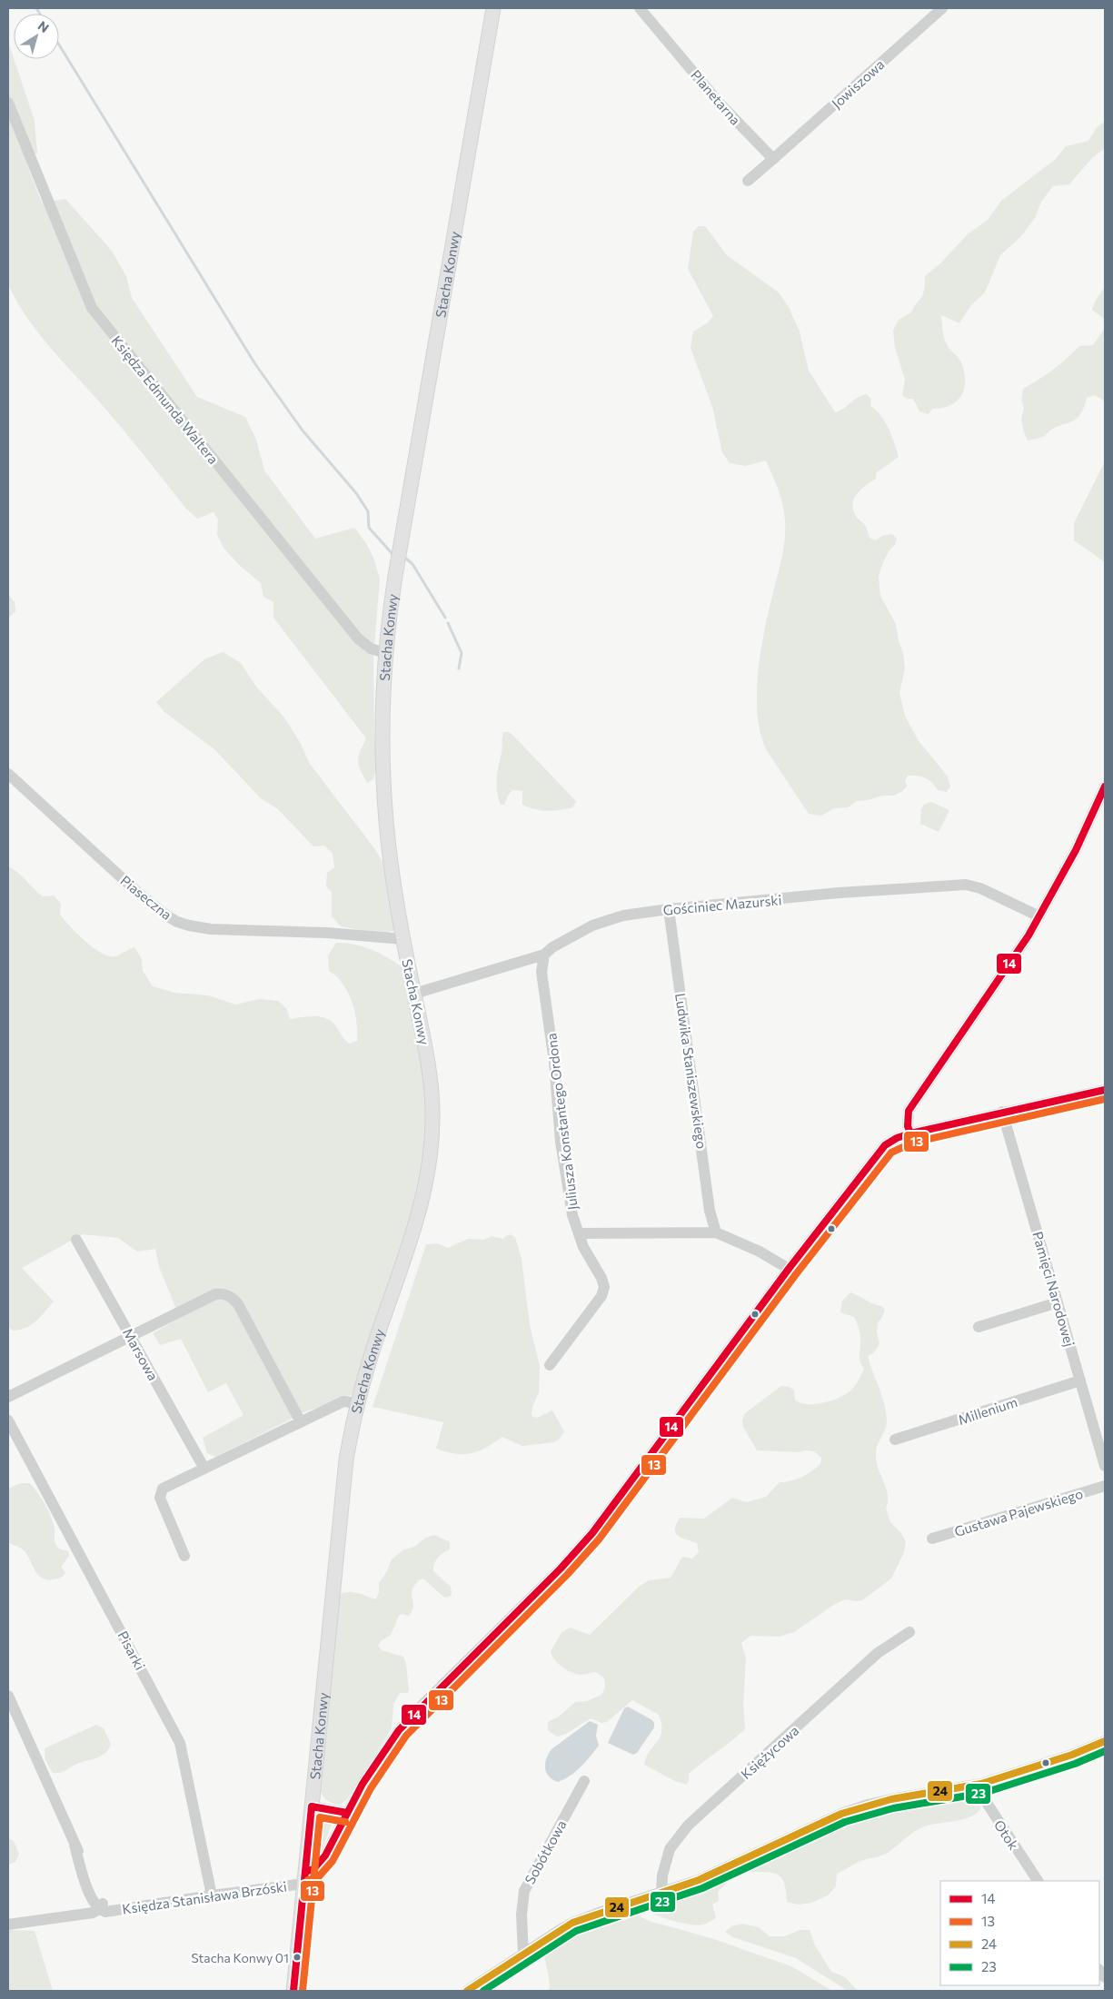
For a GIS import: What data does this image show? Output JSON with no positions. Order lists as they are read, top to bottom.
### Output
{
  "streets": {
    "main road": ["Stacha Konwy"],
    "street": [
      "Jowiszowa",
      "Planetarna",
      "Księdza Edmunda Waltera",
      "Piaseczna",
      "Gościniec Mazurski",
      "Ludwika Staniszewskiego",
      "Juliusza Konstantego Ordona",
      "Pamięci Narodowej",
      "Marsowa",
      "Millenium",
      "Gustawa Pajewskiego",
      "Pisarki",
      "Księżycowa",
      "Otok",
      "Sobótkowa",
      "Księdza Stanisława Brzóski"
    ]
  },
  "crossings": [
    ["Jowiszowa", "Planetarna"],
    ["Stacha Konwy", "Księdza Edmunda Waltera"],
    ["Stacha Konwy", "Piaseczna"],
    ["Stacha Konwy", "Gościniec Mazurski"],
    ["Stacha Konwy", "Księdza Stanisława Brzóski"],
    ["Gościniec Mazurski", "Ludwika Staniszewskiego"],
    ["Gościniec Mazurski", "Juliusza Konstantego Ordona"],
    ["Pamięci Narodowej", "Millenium"],
    ["Pisarki", "Księdza Stanisława Brzóski"]
  ],
  "places": ["Stacha Konwy 01"],
  "lines": [
    "transit line 14",
    "transit line 13",
    "transit line 24",
    "transit line 23"
  ],
  "legend": [
    "14",
    "13",
    "24",
    "23"
  ],
  "north": "top right"
}
